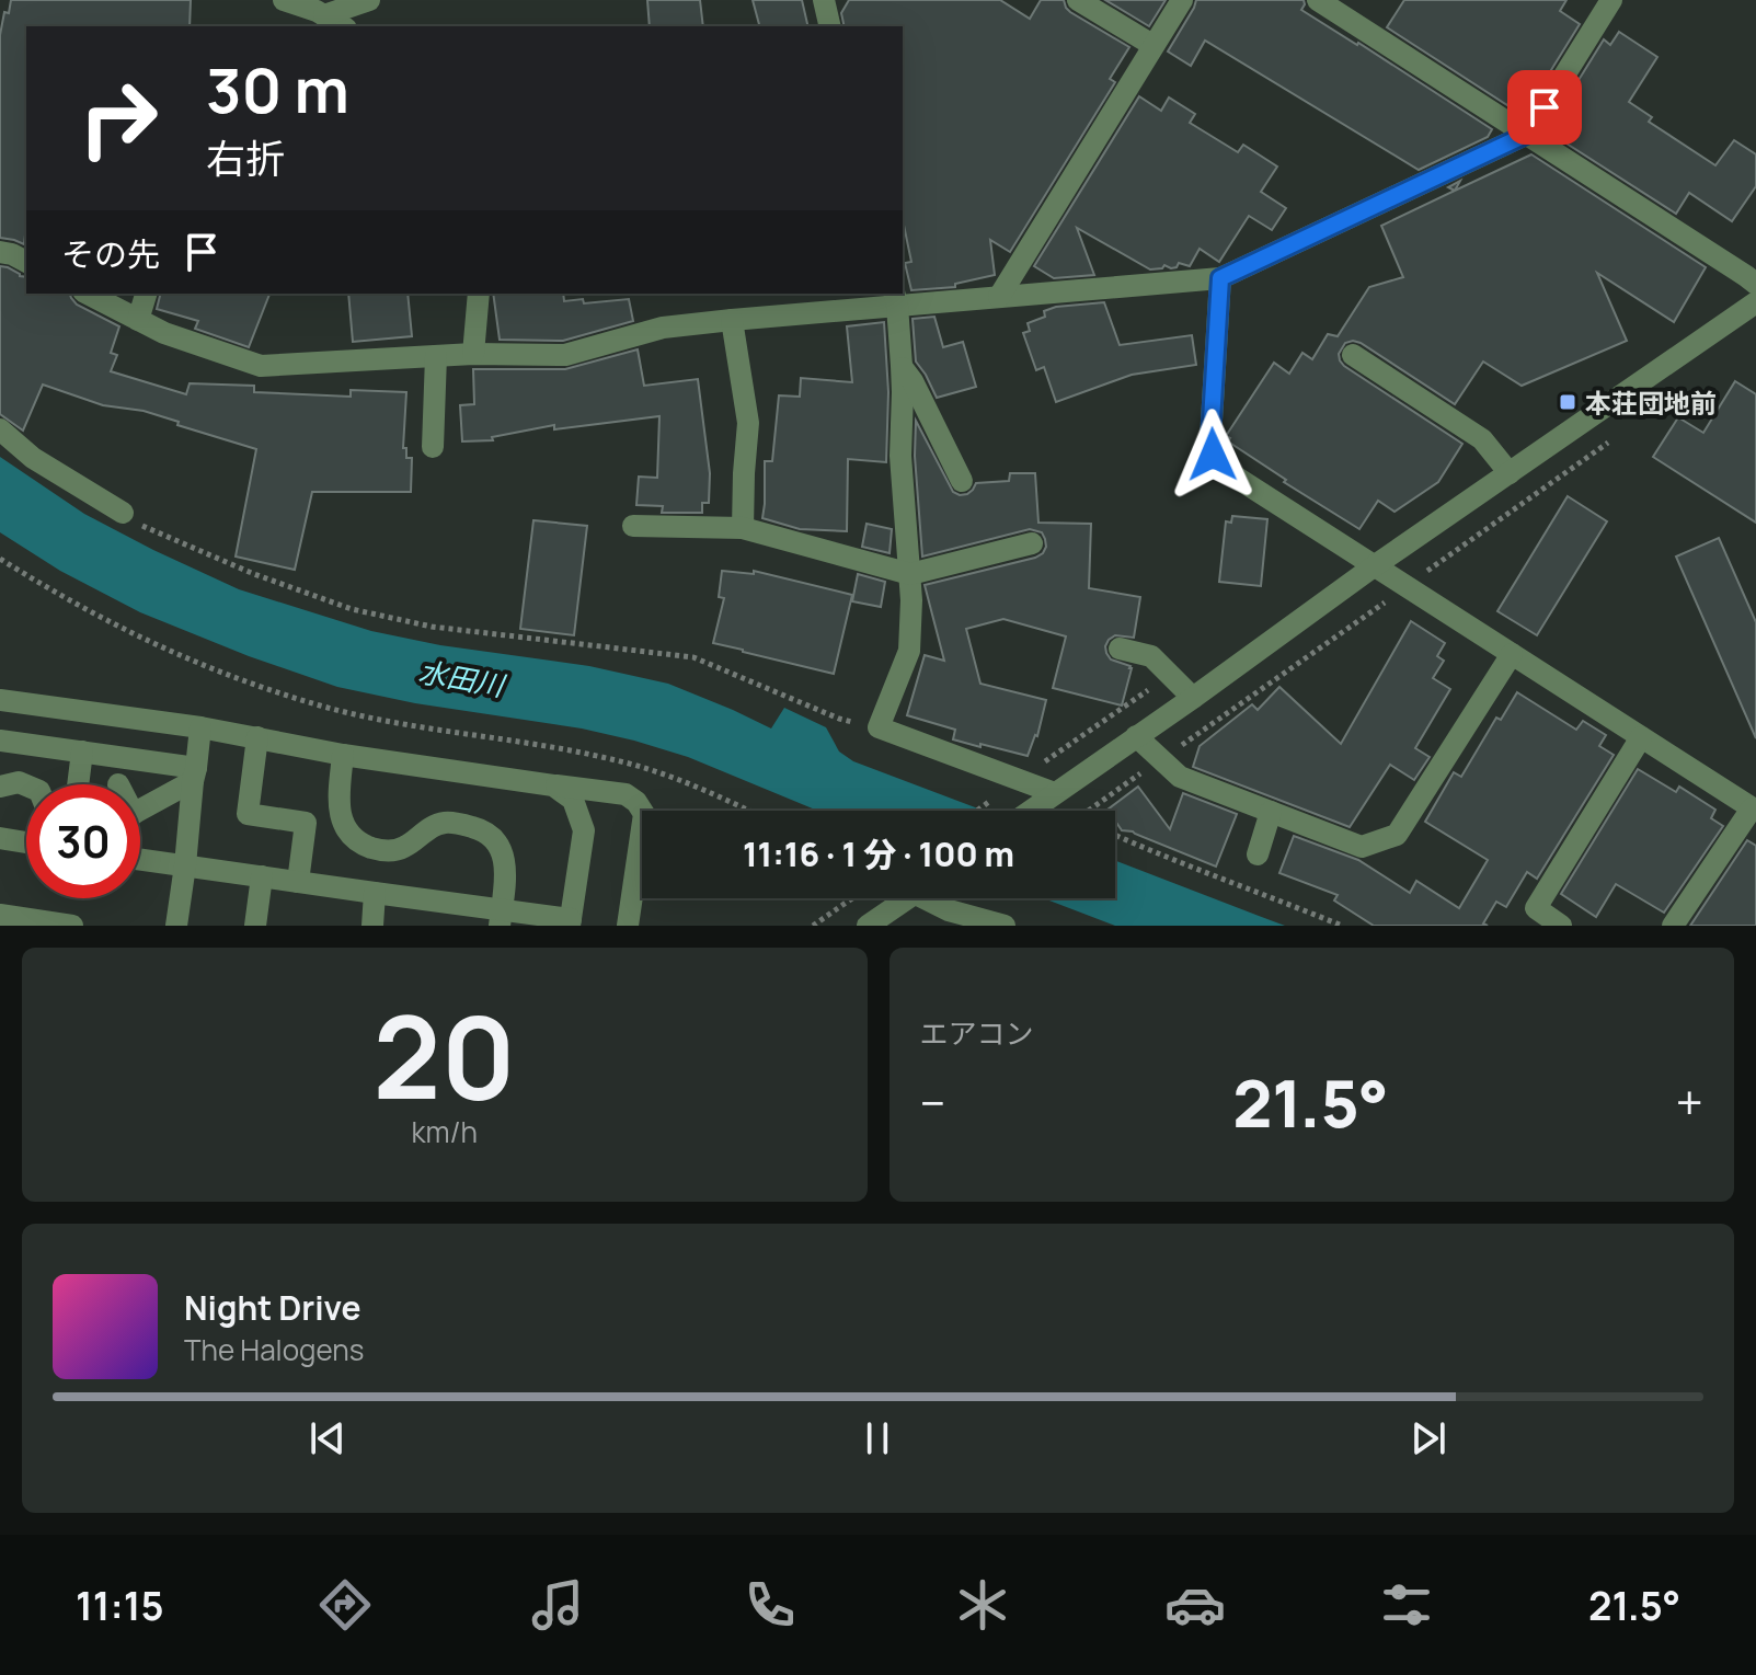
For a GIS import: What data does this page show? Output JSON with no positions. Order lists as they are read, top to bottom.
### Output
{
  "water": ["水田川"],
  "places": {
    "transit": ["本荘団地前"]
  },
  "page": {
    "turn": ["30 m", "右折"],
    "then": "その先",
    "limit": "30",
    "trip": "11:16 · 1 分 · 100 m",
    "tile": [
      ["20", "km/h"],
      "エアコン"
    ],
    "heat": ["−", "21.5°", "+"],
    "song": ["Night Drive", "The Halogens"],
    "tabs": ["11:15", "21.5°"]
  }
}
